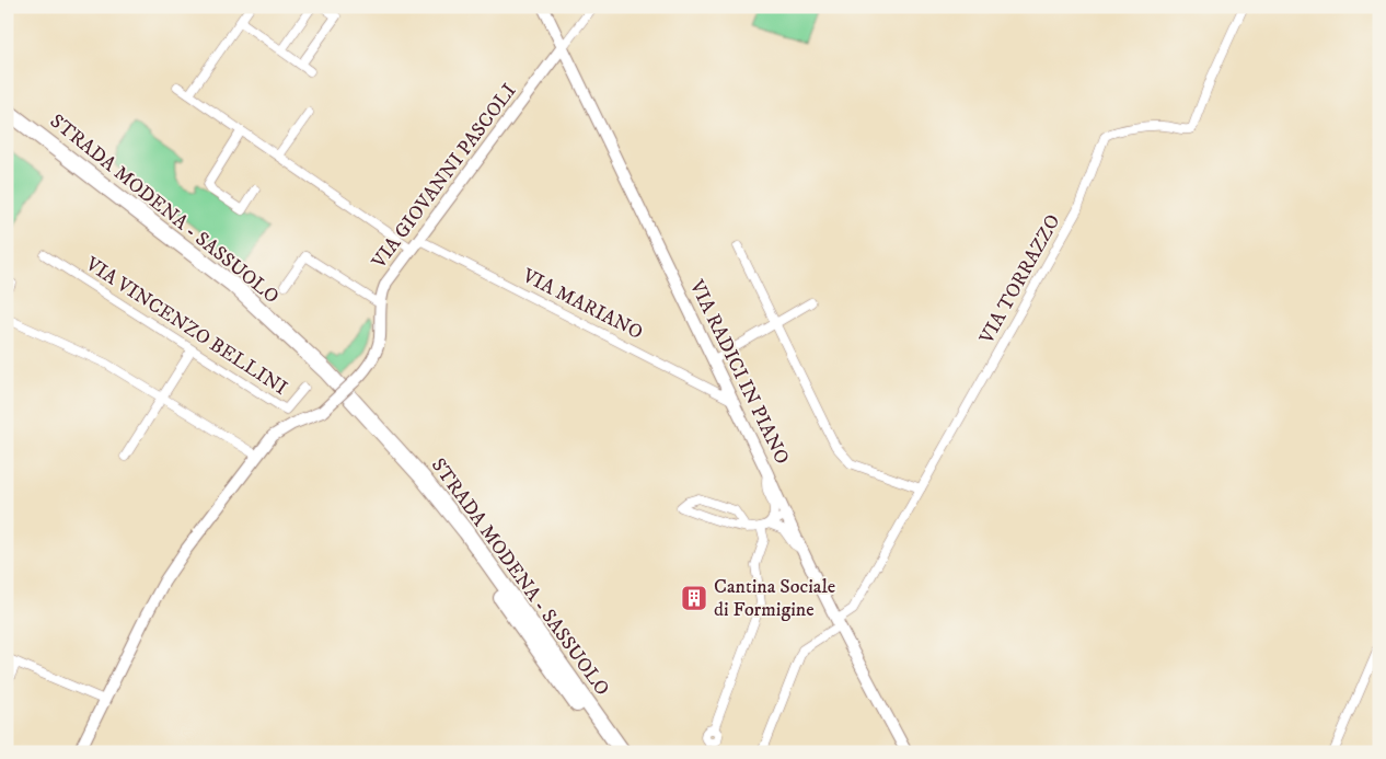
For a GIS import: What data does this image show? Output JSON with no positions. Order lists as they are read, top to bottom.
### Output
{
  "streets": {
    "highway": ["STRADA MODENA - SASSUOLO"],
    "street": [
      "VIA GIOVANNI PASCOLI",
      "VIA TORRAZZO",
      "VIA MARIANO",
      "VIA VINCENZO BELLINI",
      "VIA RADICI IN PIANO"
    ]
  },
  "crossings": [
    ["VIA GIOVANNI PASCOLI", "VIA MARIANO"],
    ["VIA GIOVANNI PASCOLI", "VIA RADICI IN PIANO"],
    ["VIA TORRAZZO", "VIA RADICI IN PIANO"],
    ["VIA MARIANO", "VIA RADICI IN PIANO"]
  ],
  "places": {
    "building": ["Cantina Sociale di Formigine"]
  }
}
